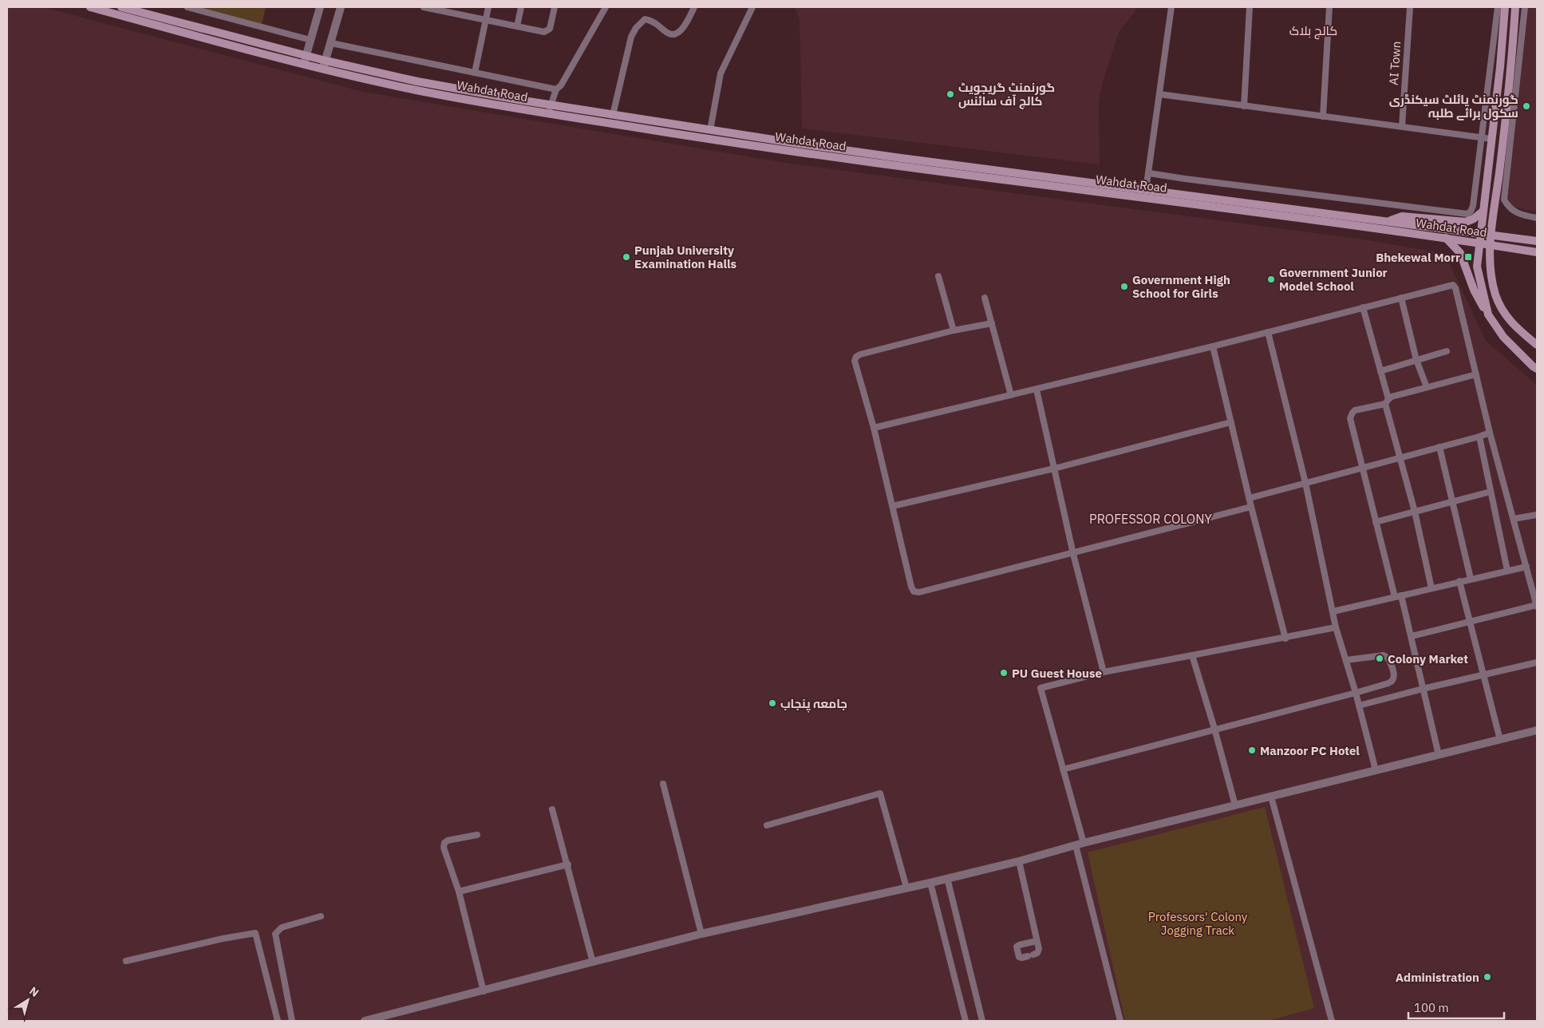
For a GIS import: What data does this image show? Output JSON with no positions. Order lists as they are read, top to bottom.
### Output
{
  "streets": {
    "main road": ["Wahdat Road"],
    "street": ["AI Town"]
  },
  "districts": ["کالج بلاک", "PROFESSOR COLONY"],
  "parks": ["Professors' Colony Jogging Track"],
  "places": {
    "other": [
      "گورنمنٹ گریجویٹ کالج آف سائنس",
      "گورنمنٹ پائلٹ سیکنڈری سکول برائے طلبہ",
      "Punjab University Examination Halls",
      "Government Junior Model School",
      "Government High School for Girls",
      "Colony Market",
      "PU Guest House",
      "جامعہ پنجاب",
      "Manzoor PC Hotel",
      "Administration"
    ],
    "transit": ["Bhekewal Morr"]
  },
  "scale_bar": "100 m",
  "north": "top right"
}
